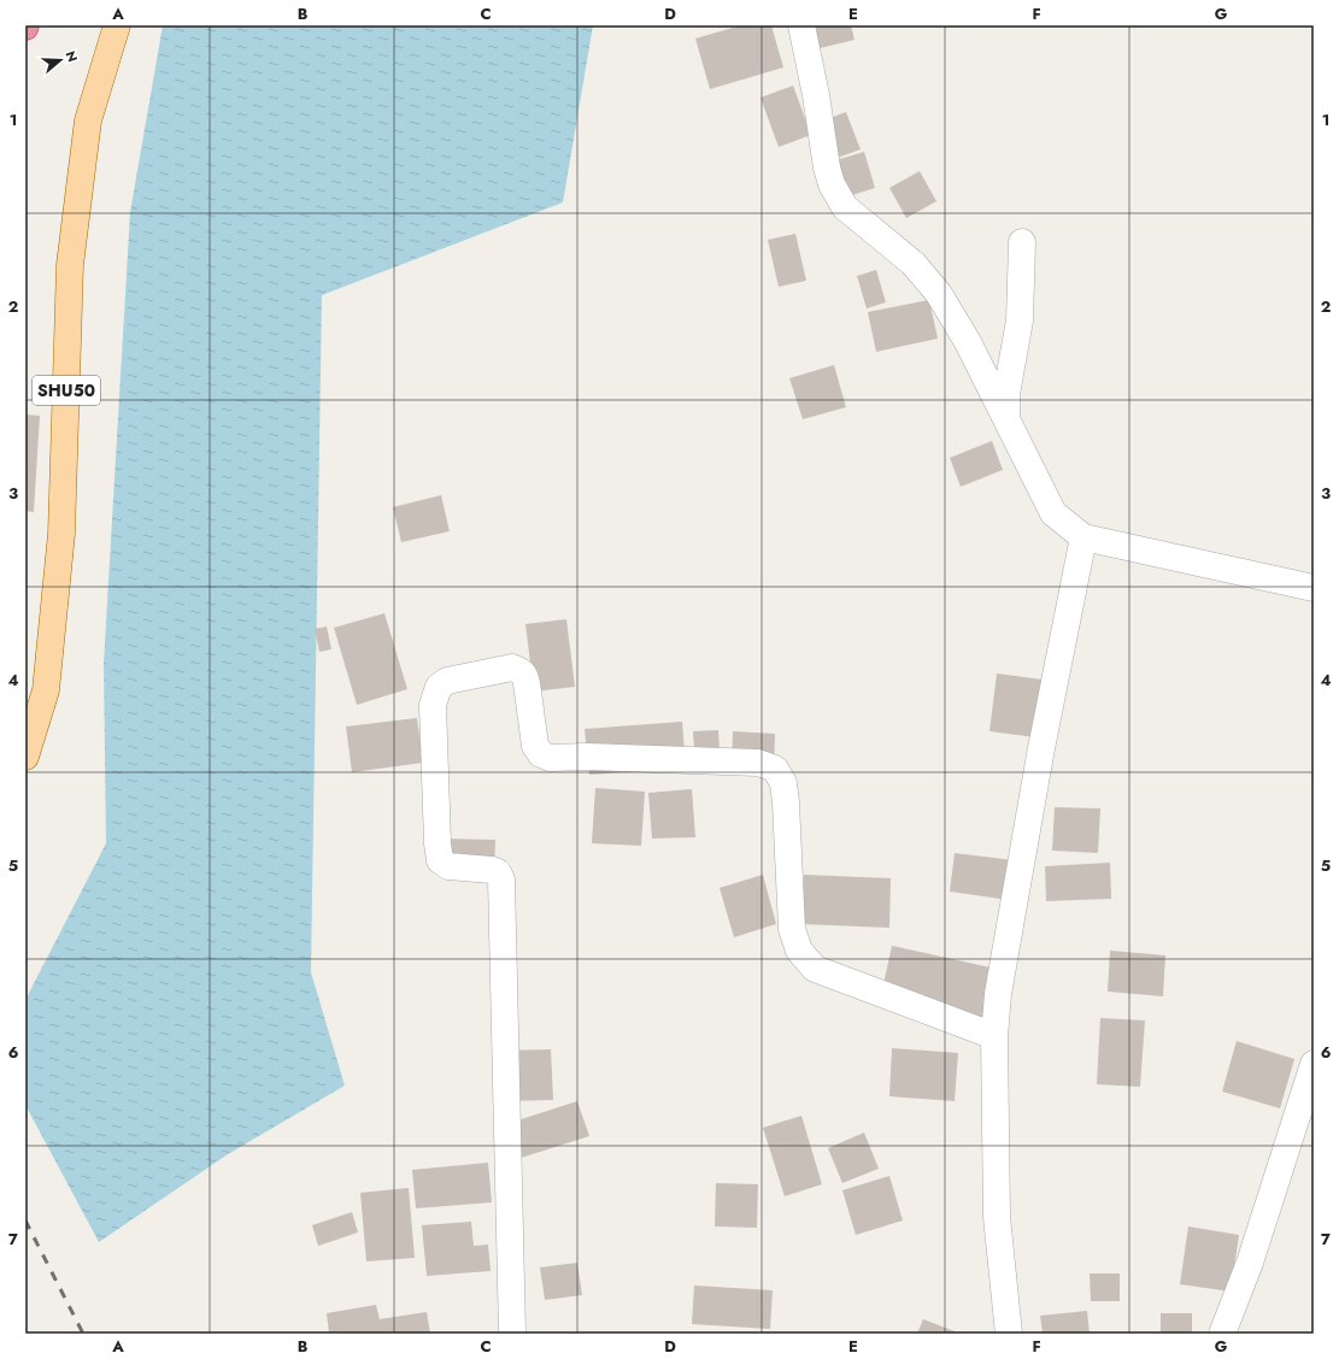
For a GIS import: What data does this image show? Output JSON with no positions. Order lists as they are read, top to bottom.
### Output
{
  "streets": {
    "main road": ["SHU50"]
  },
  "north": "right",
  "grid": {
    "columns": [
      "A",
      "B",
      "C",
      "D",
      "E",
      "F",
      "G"
    ],
    "rows": [
      "1",
      "2",
      "3",
      "4",
      "5",
      "6",
      "7"
    ]
  }
}
